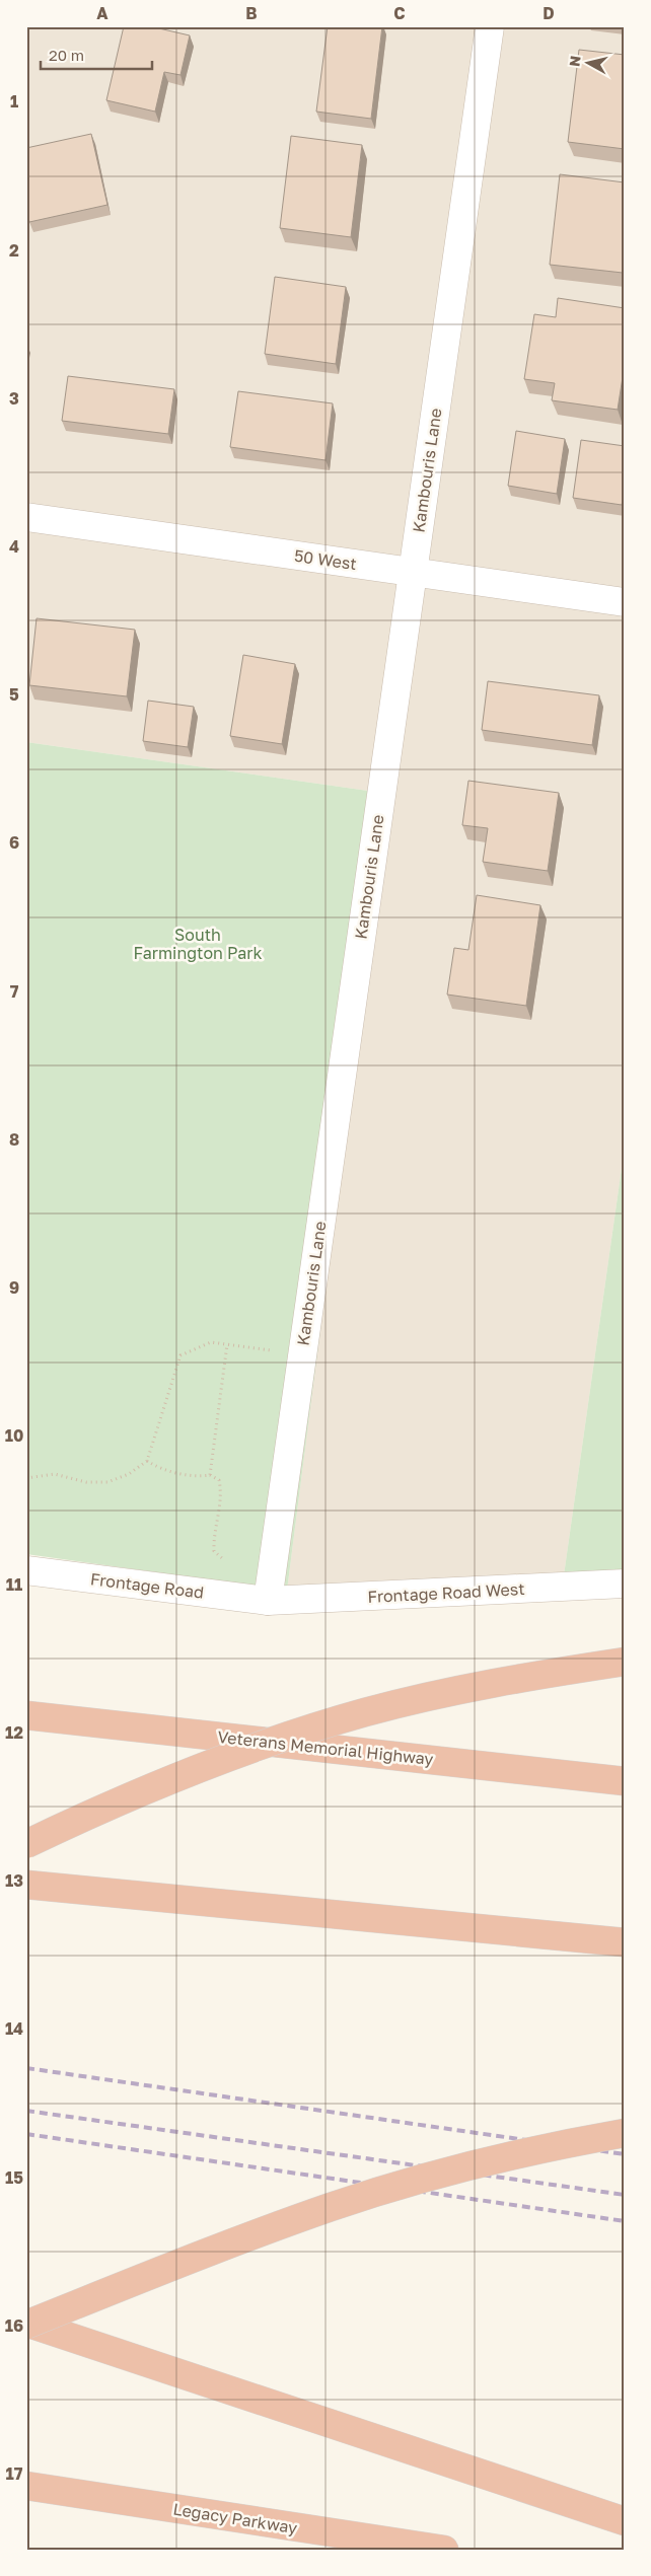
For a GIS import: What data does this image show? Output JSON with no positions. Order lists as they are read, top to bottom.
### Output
{
  "streets": {
    "highway": ["Veterans Memorial Highway", "Legacy Parkway"],
    "street": [
      "Kambouris Lane",
      "50 West",
      "Frontage Road",
      "Frontage Road West"
    ]
  },
  "crossings": [
    ["Kambouris Lane", "50 West"],
    ["Kambouris Lane", "Frontage Road"],
    ["Kambouris Lane", "Frontage Road West"],
    ["Frontage Road", "Frontage Road West"]
  ],
  "parks": ["South Farmington Park"],
  "scale_bar": "20 m",
  "north": "left",
  "grid": {
    "columns": [
      "A",
      "B",
      "C",
      "D"
    ],
    "rows": [
      "1",
      "2",
      "3",
      "4",
      "5",
      "6",
      "7",
      "8",
      "9",
      "10",
      "11",
      "12",
      "13",
      "14",
      "15",
      "16",
      "17"
    ]
  }
}
